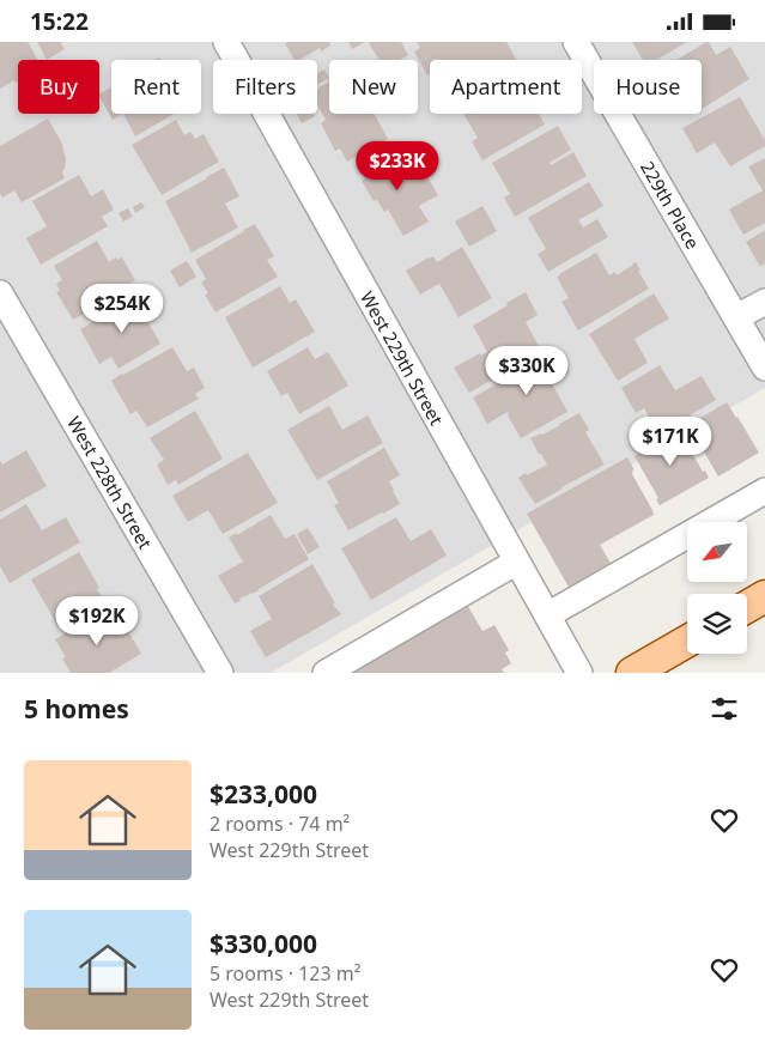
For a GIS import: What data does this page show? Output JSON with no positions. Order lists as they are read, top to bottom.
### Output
{
  "streets": {
    "street": ["229th Place", "West 229th Street", "West 228th Street"]
  },
  "north": "bottom left",
  "page": {
    "status": "15:22",
    "chip": [
      "Buy",
      "Rent",
      "Filters",
      "New",
      "Apartment",
      "House"
    ],
    "price": [
      "$233K",
      "$254K",
      "$330K",
      "$171K",
      "$192K"
    ],
    "heading": "5 homes",
    "list": [
      {
        "name": "$233,000",
        "note": "2 rooms · 74 m² · West 229th Street"
      },
      {
        "name": "$330,000",
        "note": "5 rooms · 123 m² · West 229th Street"
      }
    ]
  }
}
